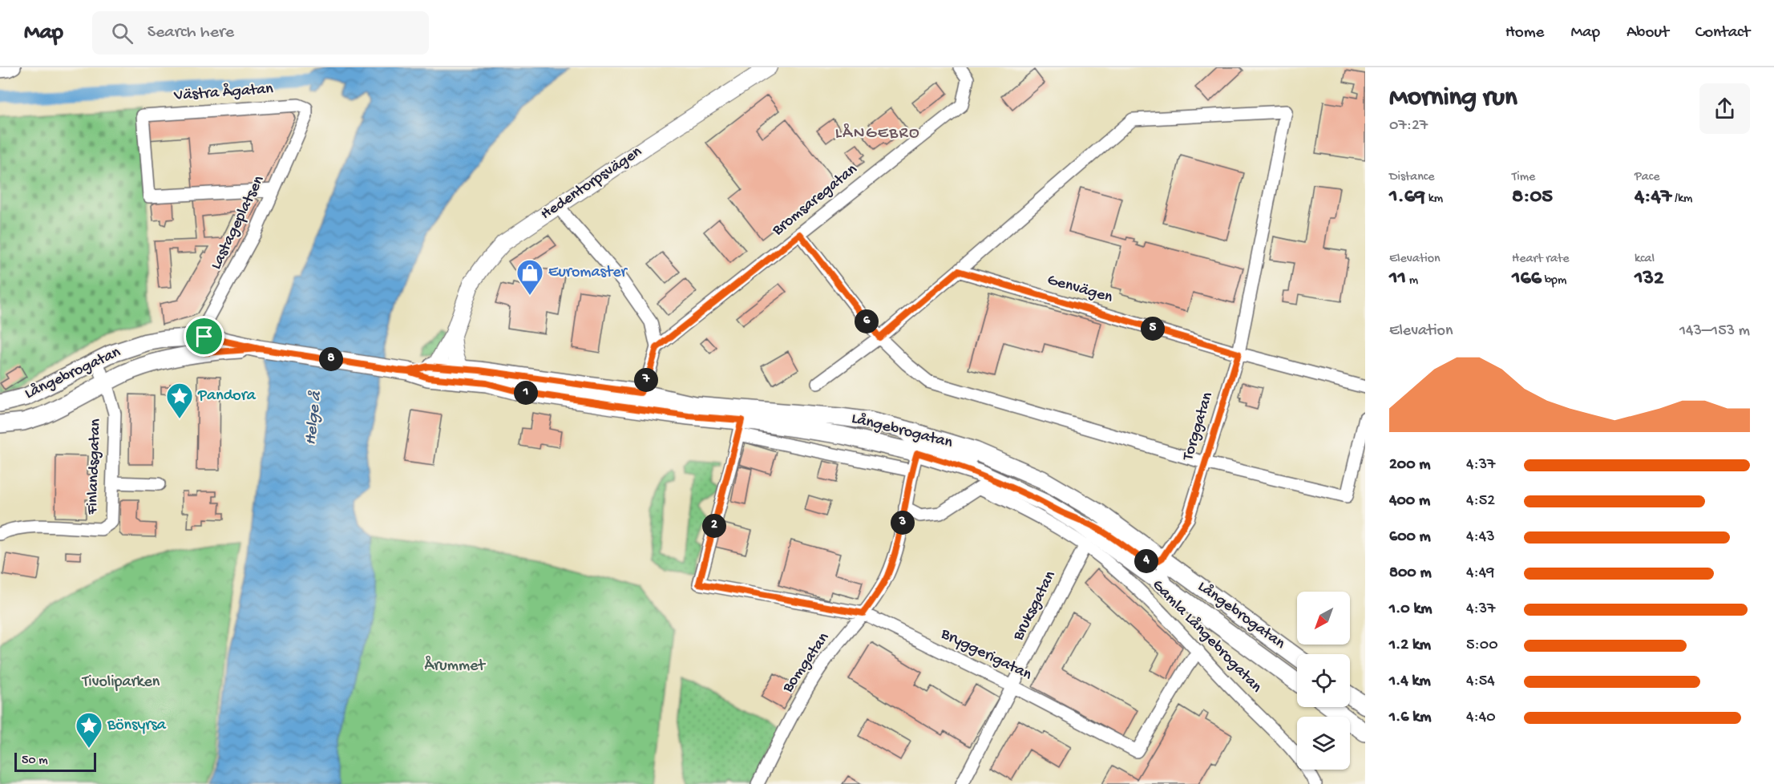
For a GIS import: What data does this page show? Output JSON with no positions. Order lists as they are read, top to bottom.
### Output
{
  "streets": {
    "main road": ["Långebrogatan"],
    "street": [
      "Västra Ågatan",
      "Hedentorpsvägen",
      "Bromsaregatan",
      "Lastageplatsen",
      "Genvägen",
      "Torggatan",
      "Finlandsgatan",
      "Bruksgatan",
      "Gamla Långebrogatan",
      "Bryggerigatan",
      "Bomgatan"
    ]
  },
  "crossings": [
    ["Västra Ågatan", "Lastageplatsen"],
    ["Hedentorpsvägen", "Långebrogatan"],
    ["Lastageplatsen", "Långebrogatan"],
    ["Genvägen", "Torggatan"],
    ["Långebrogatan", "Torggatan"],
    ["Långebrogatan", "Finlandsgatan"],
    ["Långebrogatan", "Bryggerigatan"],
    ["Långebrogatan", "Bomgatan"],
    ["Bruksgatan", "Gamla Långebrogatan"],
    ["Bruksgatan", "Bryggerigatan"],
    ["Gamla Långebrogatan", "Bryggerigatan"],
    ["Gamla Långebrogatan", "Bomgatan"],
    ["Bryggerigatan", "Bomgatan"]
  ],
  "districts": ["LÅNGEBRO"],
  "water": ["Helge å"],
  "parks": ["Årummet", "Tivoliparken"],
  "places": {
    "shop": ["Euromaster"],
    "place": ["Pandora", "Bönsyrsa"]
  },
  "scale_bar": "50 m",
  "north": "bottom left",
  "page": {
    "header": "Map",
    "search": "Search here",
    "nav": [
      "Home",
      "Map",
      "About",
      "Contact"
    ],
    "heading": ["Morning run", "07:27"],
    "stats": [
      ["Distance", "1.69 km"],
      ["Time", "8:05"],
      ["Pace", "4:47 /km"],
      ["Elevation", "11 m"],
      ["Heart rate", "166 bpm"],
      ["kcal", "132"]
    ],
    "pins": [
      "6",
      "5",
      "8",
      "7",
      "1",
      "3",
      "2",
      "4"
    ],
    "chart": ["Elevation", "143–153 m"],
    "list": [
      {
        "name": "200 m",
        "note": "4:37"
      },
      {
        "name": "400 m",
        "note": "4:52"
      },
      {
        "name": "600 m",
        "note": "4:43"
      },
      {
        "name": "800 m",
        "note": "4:49"
      },
      {
        "name": "1.0 km",
        "note": "4:37"
      },
      {
        "name": "1.2 km",
        "note": "5:00"
      },
      {
        "name": "1.4 km",
        "note": "4:54"
      },
      {
        "name": "1.6 km",
        "note": "4:40"
      }
    ],
    "scale": "50 m"
  }
}
